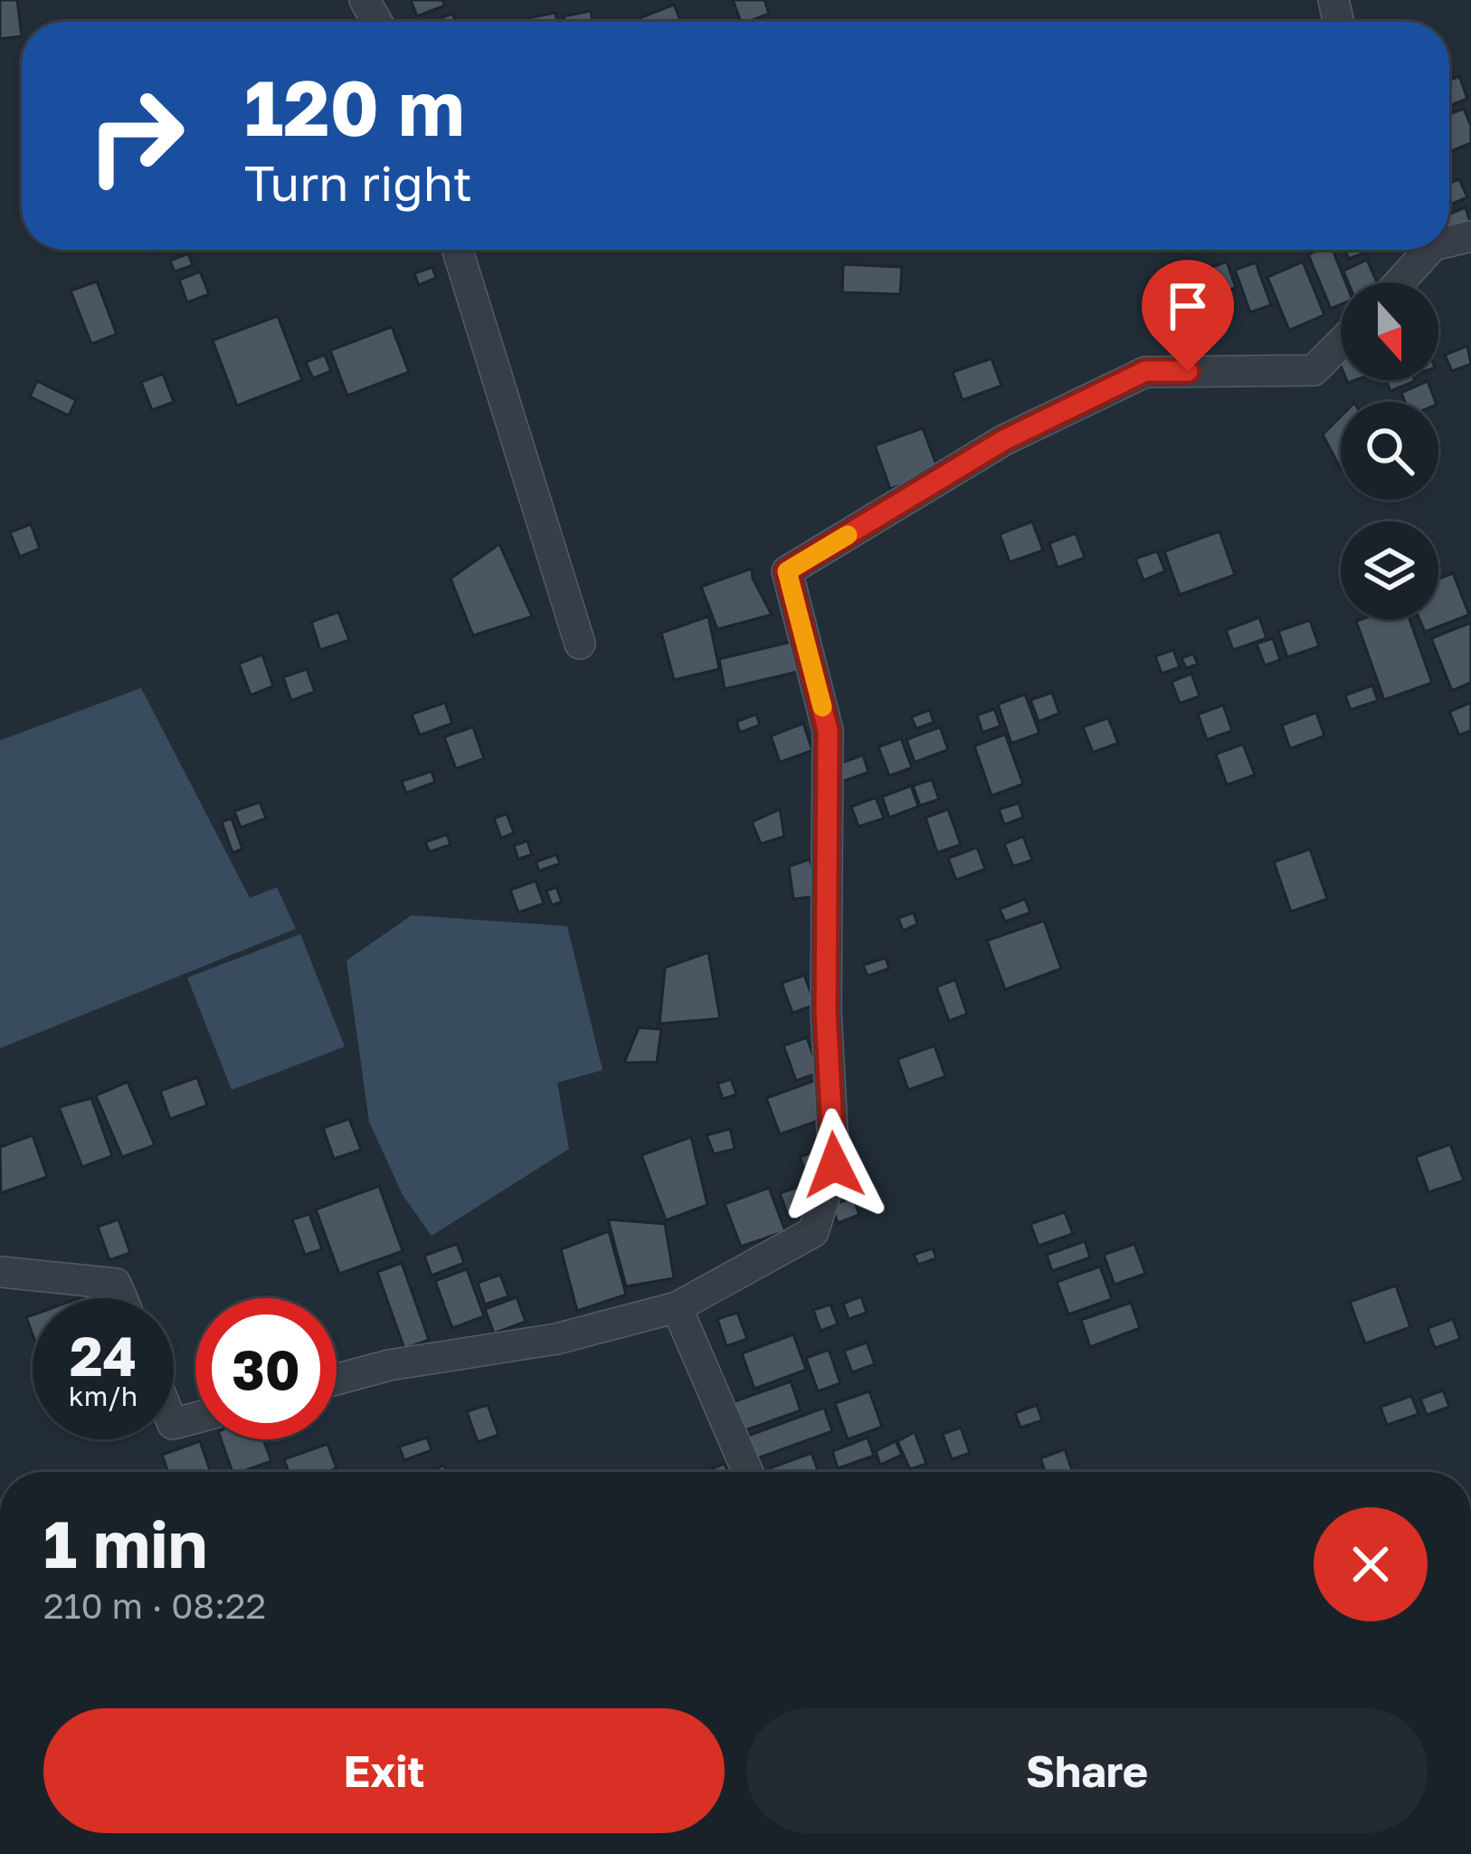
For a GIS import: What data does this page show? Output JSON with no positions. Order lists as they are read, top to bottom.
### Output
{
  "north": "bottom",
  "page": {
    "turn": ["120 m", "Turn right"],
    "speed": "24 km/h",
    "limit": "30",
    "heading": ["1 min", "210 m · 08:22"],
    "buttons": ["Exit", "Share"]
  }
}
